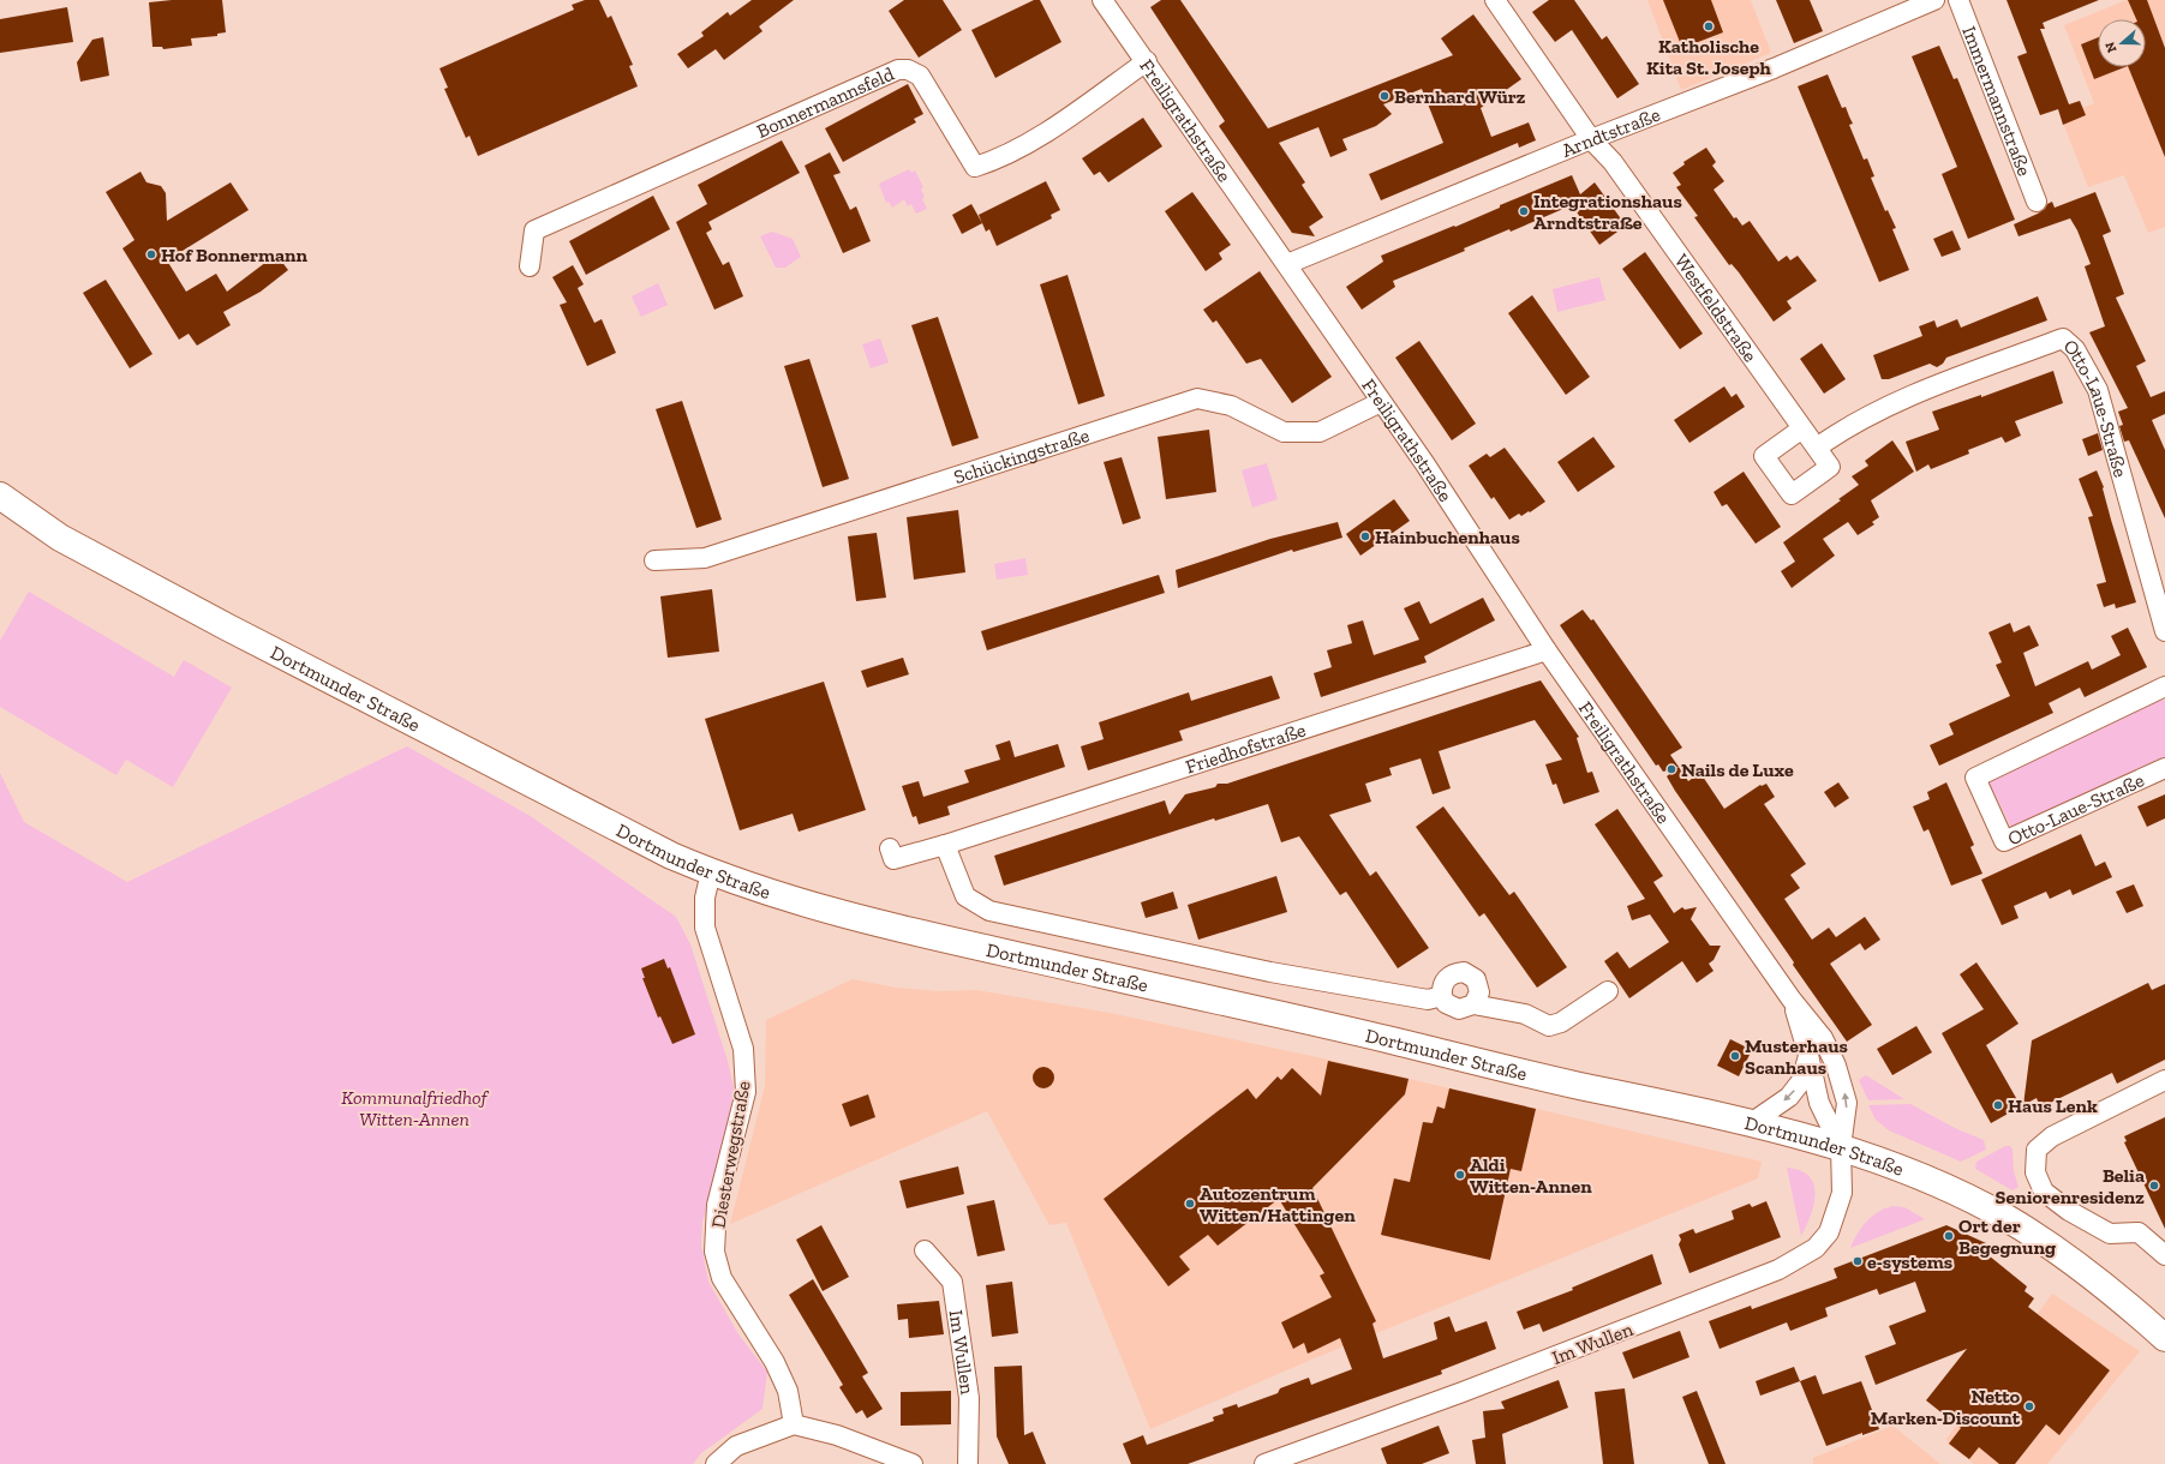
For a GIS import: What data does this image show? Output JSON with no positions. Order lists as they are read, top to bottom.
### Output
{
  "streets": {
    "main road": ["Dortmunder Straße"],
    "street": [
      "Immermannstraße",
      "Bonnermannsfeld",
      "Freiligrathstraße",
      "Arndtstraße",
      "Westfeldstraße",
      "Otto-Laue-Straße",
      "Schückingstraße",
      "Friedhofstraße",
      "Diesterwegstraße",
      "Im Wullen"
    ]
  },
  "crossings": [
    ["Bonnermannsfeld", "Freiligrathstraße"],
    ["Freiligrathstraße", "Arndtstraße"],
    ["Freiligrathstraße", "Schückingstraße"],
    ["Freiligrathstraße", "Dortmunder Straße"],
    ["Freiligrathstraße", "Friedhofstraße"],
    ["Freiligrathstraße", "Im Wullen"],
    ["Arndtstraße", "Westfeldstraße"],
    ["Dortmunder Straße", "Diesterwegstraße"],
    ["Dortmunder Straße", "Im Wullen"]
  ],
  "parks": ["Kommunalfriedhof Witten-Annen"],
  "places": [
    "Katholische Kita St. Joseph",
    "Bernhard Würz",
    "Integrationshaus Arndtstraße",
    "Hof Bonnermann",
    "Hainbuchenhaus",
    "Nails de Luxe",
    "Musterhaus Scanhaus",
    "Haus Lenk",
    "Aldi Witten-Annen",
    "Belia Seniorenresidenz",
    "Autozentrum Witten/Hattingen",
    "Ort der Begegnung",
    "e-systems",
    "Netto Marken-Discount"
  ],
  "north": "left"
}
